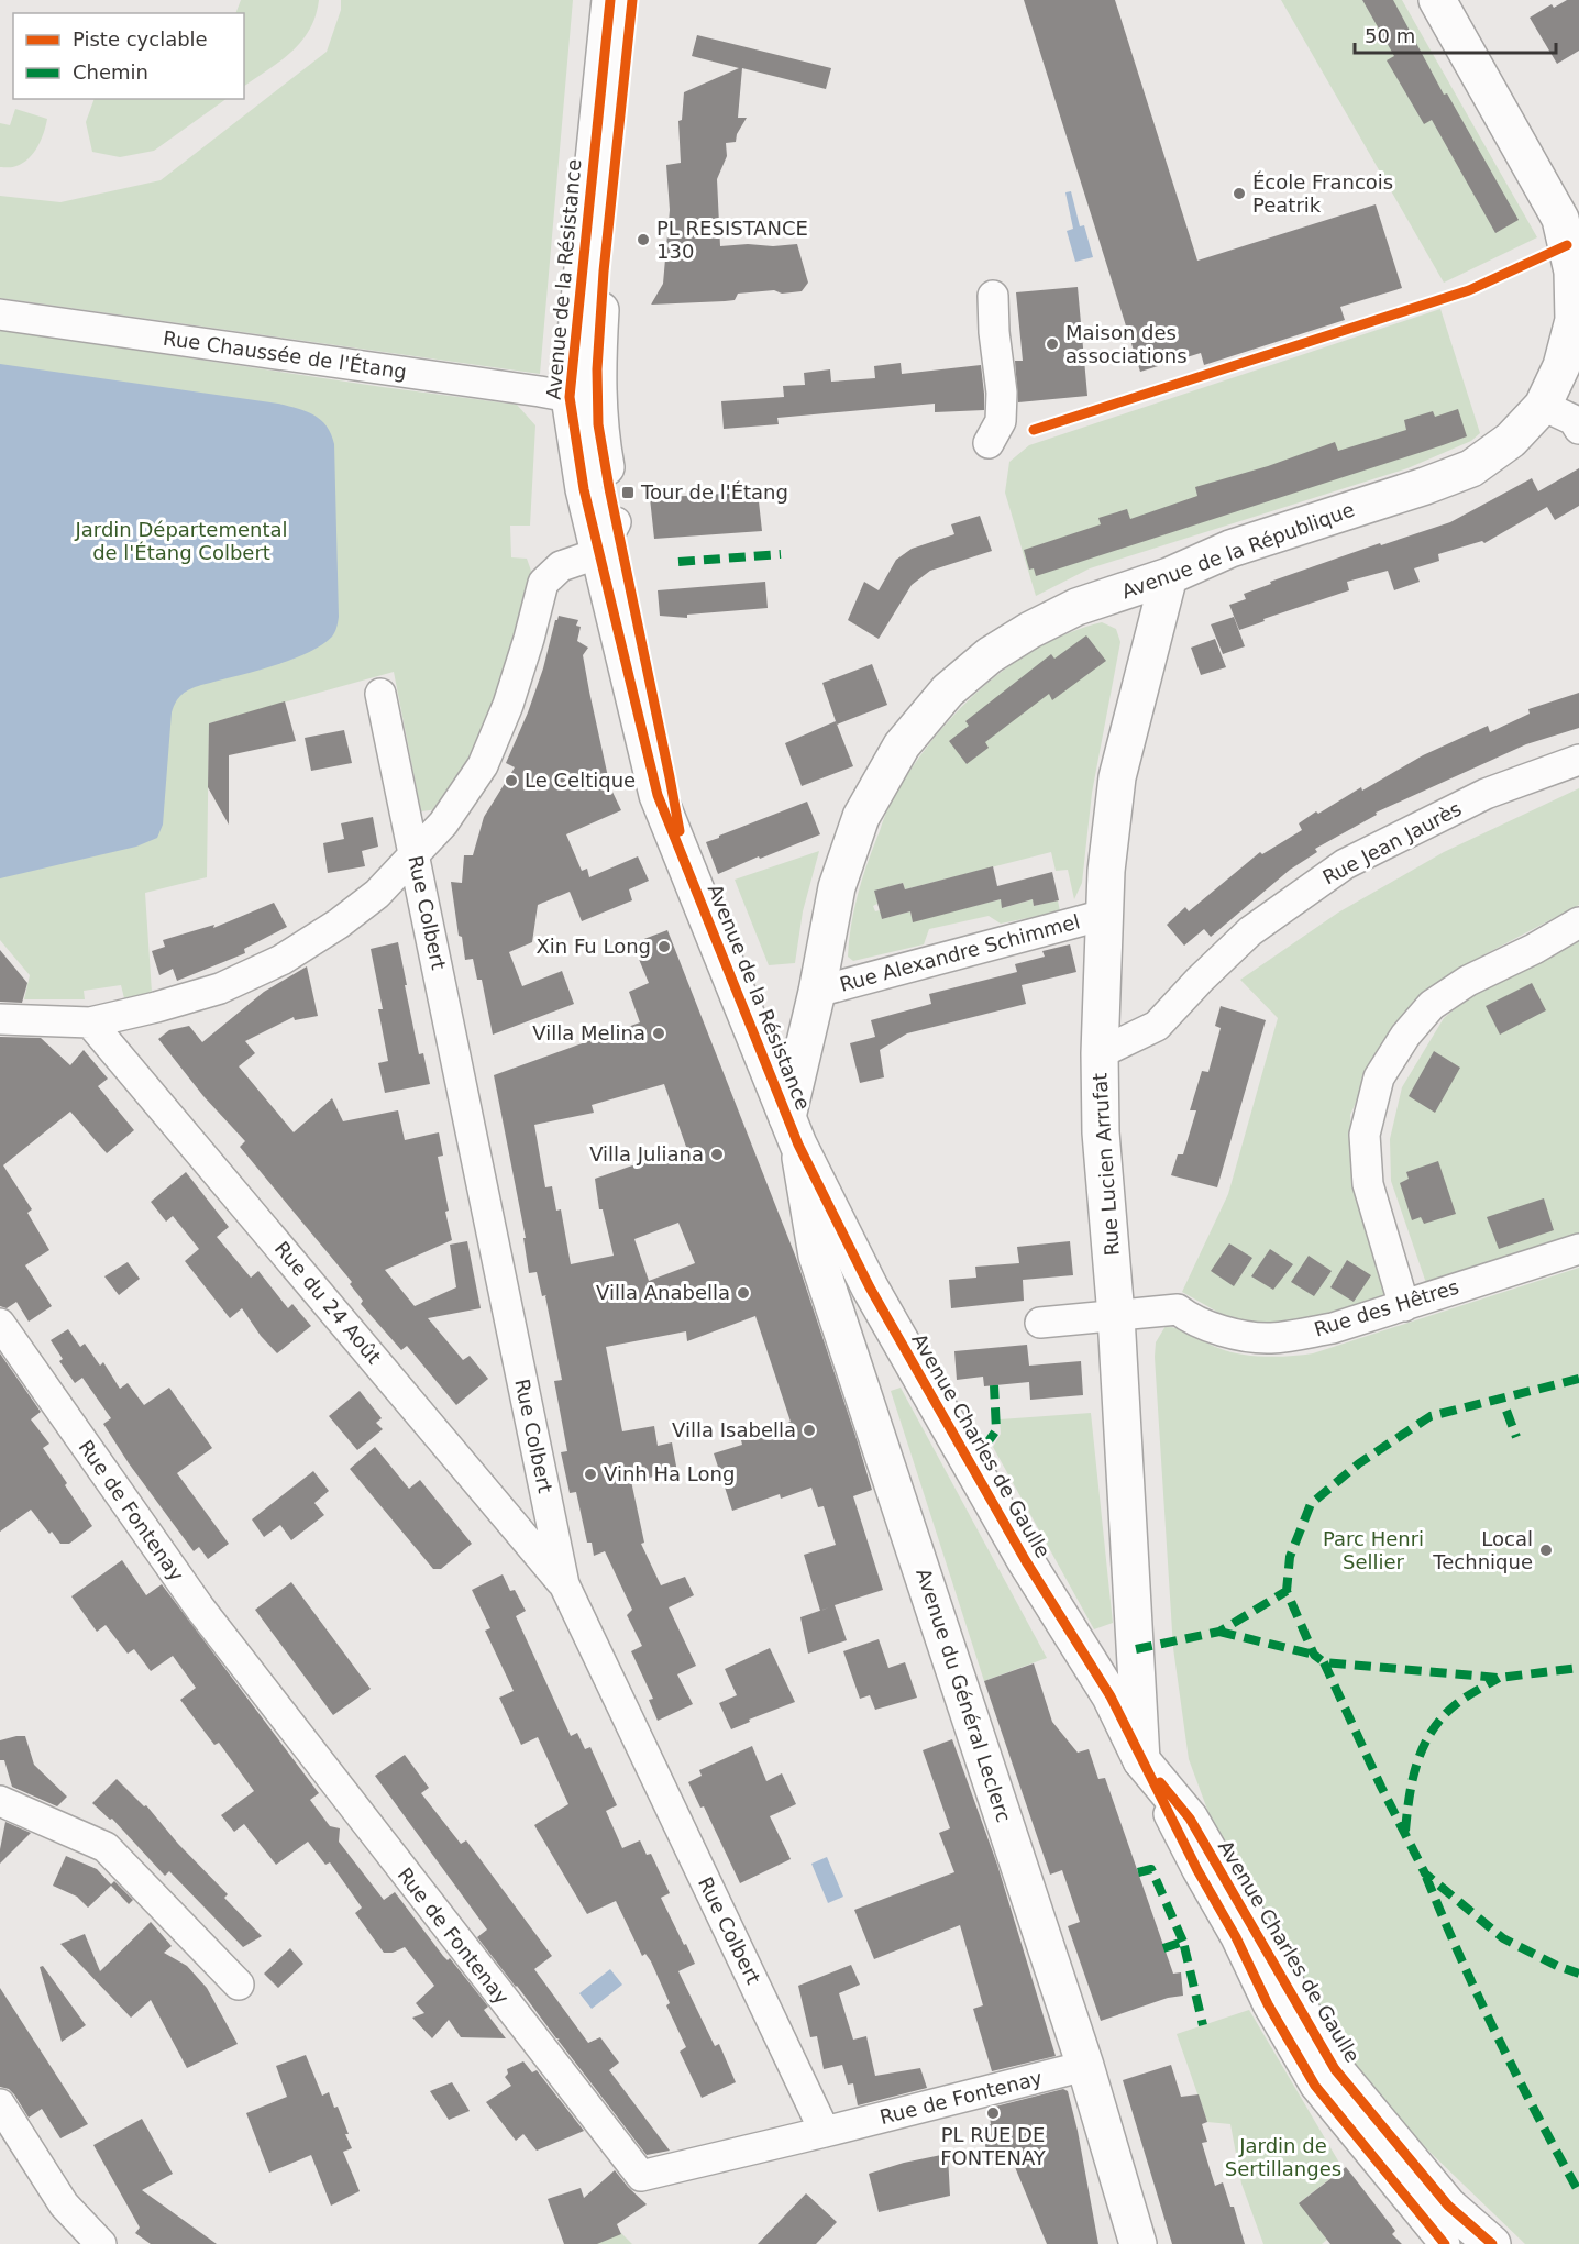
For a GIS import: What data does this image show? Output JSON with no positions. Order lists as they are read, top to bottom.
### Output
{
  "streets": {
    "street": [
      "Avenue de la Résistance",
      "Rue Chaussée de l'Étang",
      "Avenue de la République",
      "Rue Jean Jaurès",
      "Rue Colbert",
      "Rue Alexandre Schimmel",
      "Rue Lucien Arrufat",
      "Rue du 24 Août",
      "Rue des Hêtres",
      "Avenue Charles de Gaulle",
      "Rue de Fontenay",
      "Avenue du Général Leclerc"
    ]
  },
  "crossings": [
    ["Avenue de la Résistance", "Rue Chaussée de l'Étang"],
    ["Avenue de la Résistance", "Avenue de la République"],
    ["Avenue de la Résistance", "Avenue Charles de Gaulle"],
    ["Avenue de la Résistance", "Avenue du Général Leclerc"],
    ["Avenue de la République", "Rue Alexandre Schimmel"],
    ["Avenue de la République", "Rue Lucien Arrufat"],
    ["Avenue de la République", "Avenue Charles de Gaulle"],
    ["Avenue de la République", "Avenue du Général Leclerc"],
    ["Rue Jean Jaurès", "Rue Lucien Arrufat"],
    ["Rue Colbert", "Rue du 24 Août"],
    ["Rue Colbert", "Rue de Fontenay"],
    ["Rue Alexandre Schimmel", "Rue Lucien Arrufat"],
    ["Rue Lucien Arrufat", "Rue des Hêtres"],
    ["Rue Lucien Arrufat", "Avenue Charles de Gaulle"],
    ["Avenue Charles de Gaulle", "Avenue du Général Leclerc"],
    ["Rue de Fontenay", "Avenue du Général Leclerc"]
  ],
  "parks": ["Jardin Départemental de l'Étang Colbert", "Parc Henri Sellier", "Jardin de Sertillanges"],
  "places": {
    "other": [
      "École Francois Peatrik",
      "PL RESISTANCE 130",
      "Maison des associations",
      "Le Celtique",
      "Xin Fu Long",
      "Villa Melina",
      "Villa Juliana",
      "Villa Anabella",
      "Villa Isabella",
      "Vinh Ha Long",
      "Local Technique",
      "PL RUE DE FONTENAY"
    ],
    "transit": ["Tour de l'Étang"]
  },
  "legend": ["Piste cyclable", "Chemin"],
  "scale_bar": "50 m"
}
